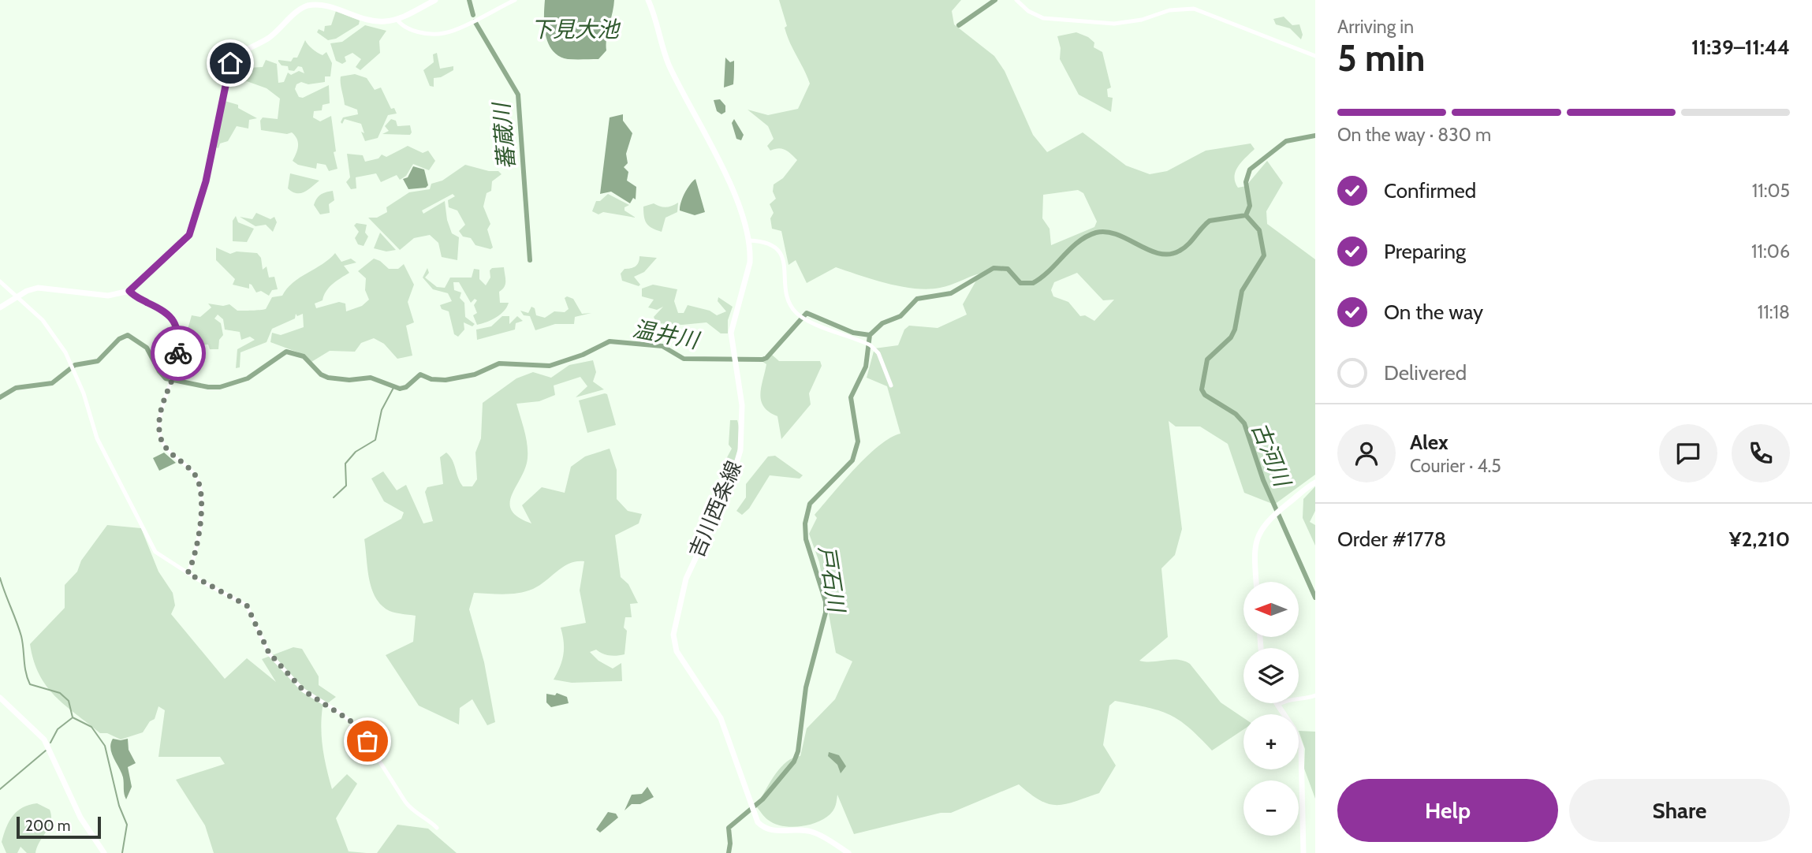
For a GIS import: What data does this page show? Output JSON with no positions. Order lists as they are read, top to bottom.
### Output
{
  "streets": {
    "main road": ["吉川西条線"]
  },
  "water": [
    "下見大池",
    "蕃蔵川",
    "温井川",
    "古河川",
    "戸石川"
  ],
  "scale_bar": "200 m",
  "north": "left",
  "page": {
    "heading": ["5 min", "Arriving in", "11:39–11:44"],
    "panel": [
      "Alex",
      "Courier · 4.5",
      "Order #1778",
      "¥2,210"
    ],
    "bar": "On the way · 830 m",
    "list": [
      ["Confirmed", "11:05"],
      ["Preparing", "11:06"],
      ["On the way", "11:18"],
      "Delivered"
    ],
    "map_buttons": ["+", "−"],
    "buttons": ["Help", "Share"],
    "scale": "200 m"
  }
}
